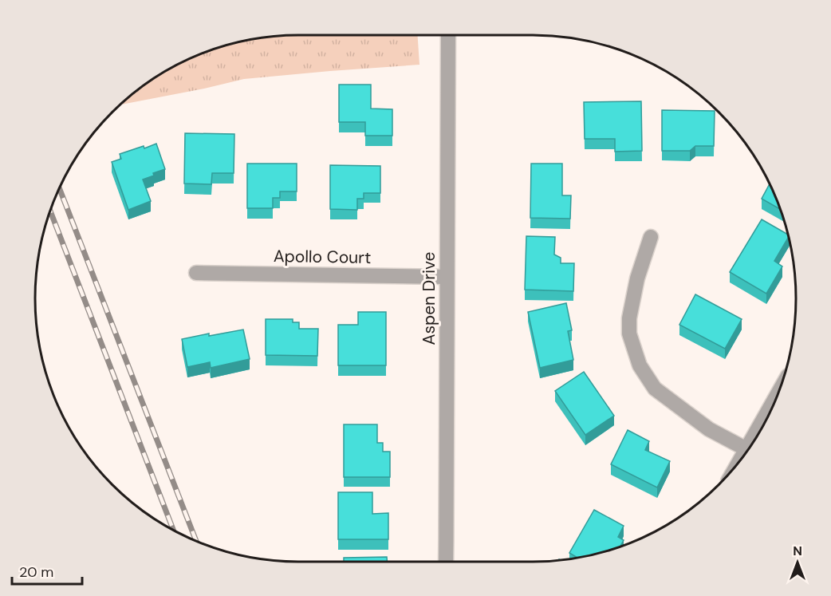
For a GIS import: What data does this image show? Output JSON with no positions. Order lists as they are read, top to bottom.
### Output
{
  "streets": {
    "street": ["Apollo Court", "Aspen Drive"]
  },
  "crossings": [
    ["Apollo Court", "Aspen Drive"]
  ],
  "scale_bar": "20 m",
  "north": "top"
}
